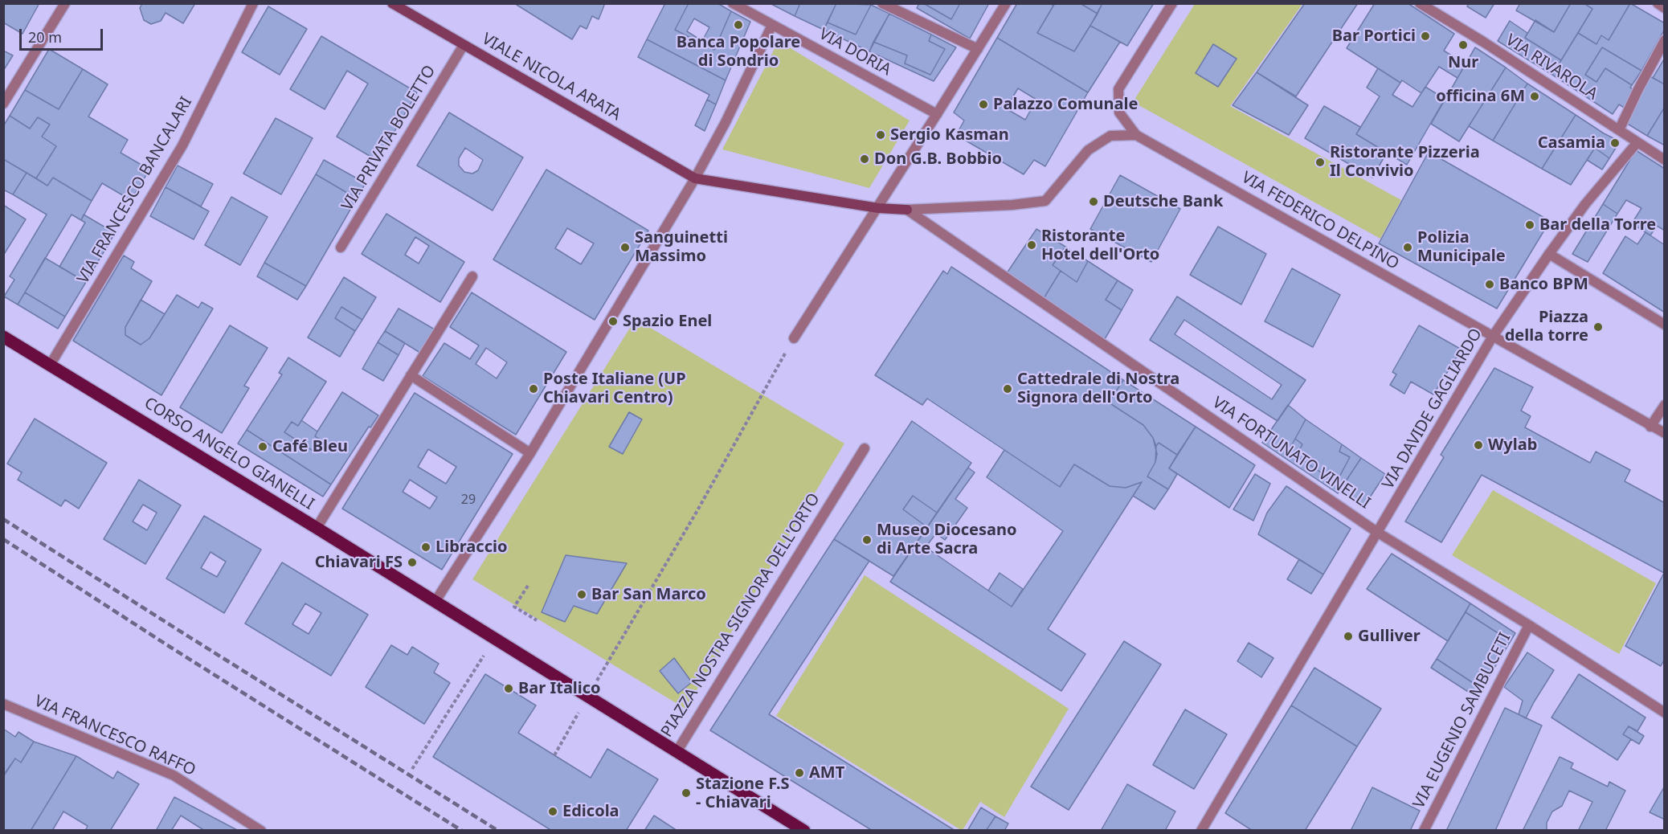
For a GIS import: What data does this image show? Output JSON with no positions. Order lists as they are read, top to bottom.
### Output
{
  "streets": {
    "main road": ["VIALE NICOLA ARATA", "CORSO ANGELO GIANELLI", "PIAZZA NOSTRA SIGNORA DELL'ORTO"],
    "street": [
      "VIA DORIA",
      "VIA RIVAROLA",
      "VIA PRIVATA BOLETTO",
      "VIA FRANCESCO BANCALARI",
      "VIA FEDERICO DELPINO",
      "VIA DAVIDE GAGLIARDO",
      "VIA FORTUNATO VINELLI",
      "VIA EUGENIO SAMBUCETI",
      "VIA FRANCESCO RAFFO"
    ]
  },
  "crossings": [
    ["VIA RIVAROLA", "VIA DAVIDE GAGLIARDO"],
    ["VIALE NICOLA ARATA", "VIA PRIVATA BOLETTO"],
    ["VIA FRANCESCO BANCALARI", "CORSO ANGELO GIANELLI"],
    ["VIA FEDERICO DELPINO", "VIA DAVIDE GAGLIARDO"],
    ["VIA DAVIDE GAGLIARDO", "VIA FORTUNATO VINELLI"],
    ["VIA FORTUNATO VINELLI", "VIA EUGENIO SAMBUCETI"],
    ["CORSO ANGELO GIANELLI", "PIAZZA NOSTRA SIGNORA DELL'ORTO"]
  ],
  "places": [
    "Banca Popolare di Sondrio",
    "Bar Portici",
    "Nur",
    "officina 6M",
    "Palazzo Comunale",
    "Sergio Kasman",
    "Casamia",
    "Don G.B. Bobbio",
    "Ristorante Pizzeria Il Convivio",
    "Deutsche Bank",
    "Bar della Torre",
    "Ristorante Hotel dell'Orto",
    "Sanguinetti Massimo",
    "Polizia Municipale",
    "Banco BPM",
    "Spazio Enel",
    "Piazza della torre",
    "Poste Italiane (UP Chiavari Centro)",
    "Cattedrale di Nostra Signora dell'Orto",
    "Wylab",
    "Café Bleu",
    "Museo Diocesano di Arte Sacra",
    "Libraccio",
    "Chiavari FS",
    "Bar San Marco",
    "Gulliver",
    "Bar Italico",
    "AMT",
    "Stazione F.S - Chiavari",
    "Edicola"
  ],
  "house_numbers": ["29"],
  "scale_bar": "20 m"
}
